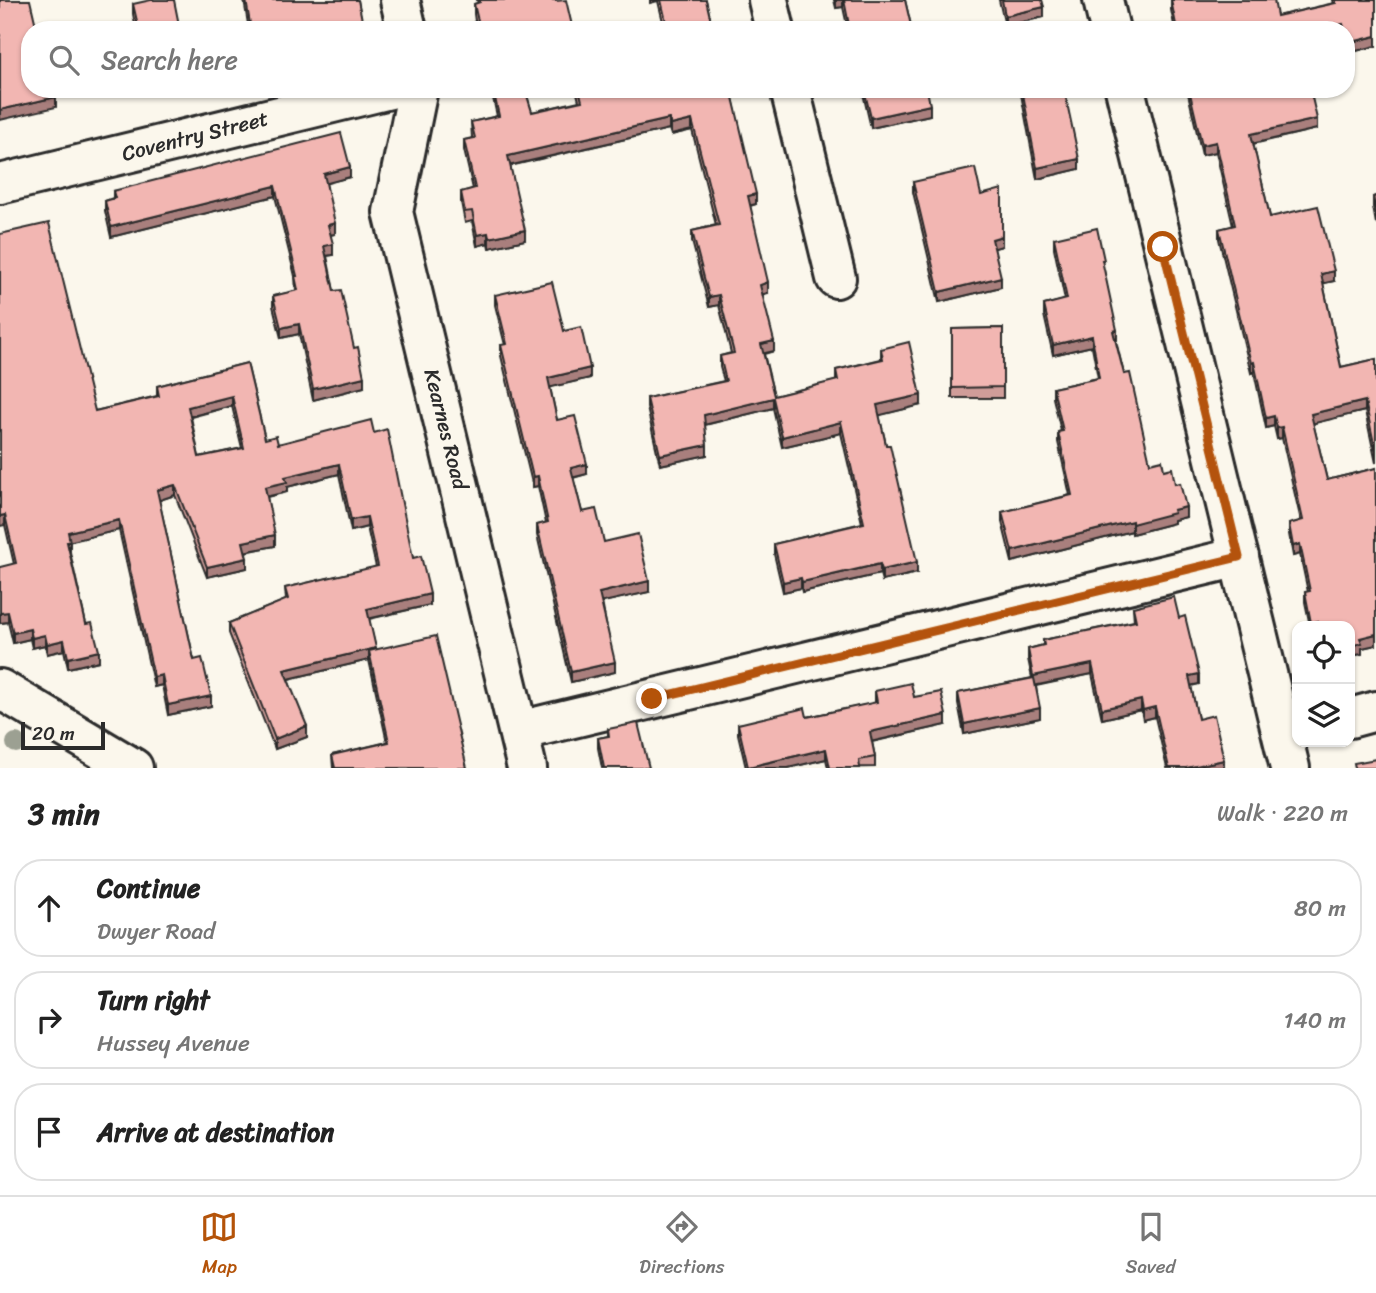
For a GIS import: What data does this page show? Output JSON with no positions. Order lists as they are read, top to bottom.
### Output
{
  "streets": {
    "street": ["Coventry Street", "Kearnes Road"]
  },
  "scale_bar": "20 m",
  "page": {
    "search": "Search here",
    "scale": "20 m",
    "heading": ["3 min", "Walk · 220 m"],
    "list": [
      ["Continue", "Dwyer Road", "80 m"],
      ["Turn right", "Hussey Avenue", "140 m"],
      "Arrive at destination"
    ],
    "nav": ["Map", "Directions", "Saved"]
  }
}
